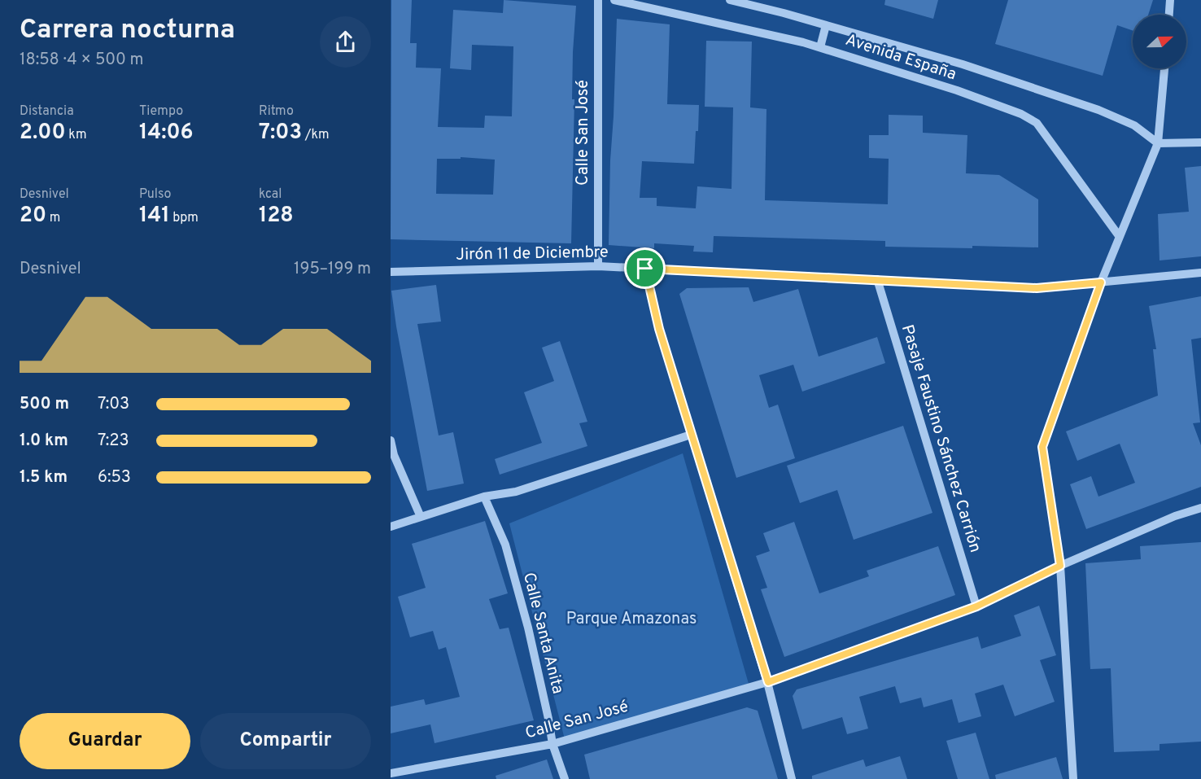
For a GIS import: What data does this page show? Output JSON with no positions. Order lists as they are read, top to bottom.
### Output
{
  "streets": {
    "street": [
      "Avenida España",
      "Calle San José",
      "Jirón 11 de Diciembre",
      "Pasaje Faustino Sánchez Carrión",
      "Calle Santa Anita"
    ]
  },
  "crossings": [
    ["Calle San José", "Jirón 11 de Diciembre"],
    ["Calle San José", "Pasaje Faustino Sánchez Carrión"],
    ["Calle San José", "Calle Santa Anita"],
    ["Jirón 11 de Diciembre", "Pasaje Faustino Sánchez Carrión"]
  ],
  "parks": ["Parque Amazonas"],
  "north": "right",
  "page": {
    "heading": ["Carrera nocturna", "18:58 · 4 × 500 m"],
    "stats": [
      ["Distancia", "2.00 km"],
      ["Tiempo", "14:06"],
      ["Ritmo", "7:03 /km"],
      ["Desnivel", "20 m"],
      ["Pulso", "141 bpm"],
      ["kcal", "128"]
    ],
    "chart": ["Desnivel", "195–199 m"],
    "list": [
      {
        "name": "500 m",
        "note": "7:03"
      },
      {
        "name": "1.0 km",
        "note": "7:23"
      },
      {
        "name": "1.5 km",
        "note": "6:53"
      }
    ],
    "buttons": ["Guardar", "Compartir"]
  }
}
